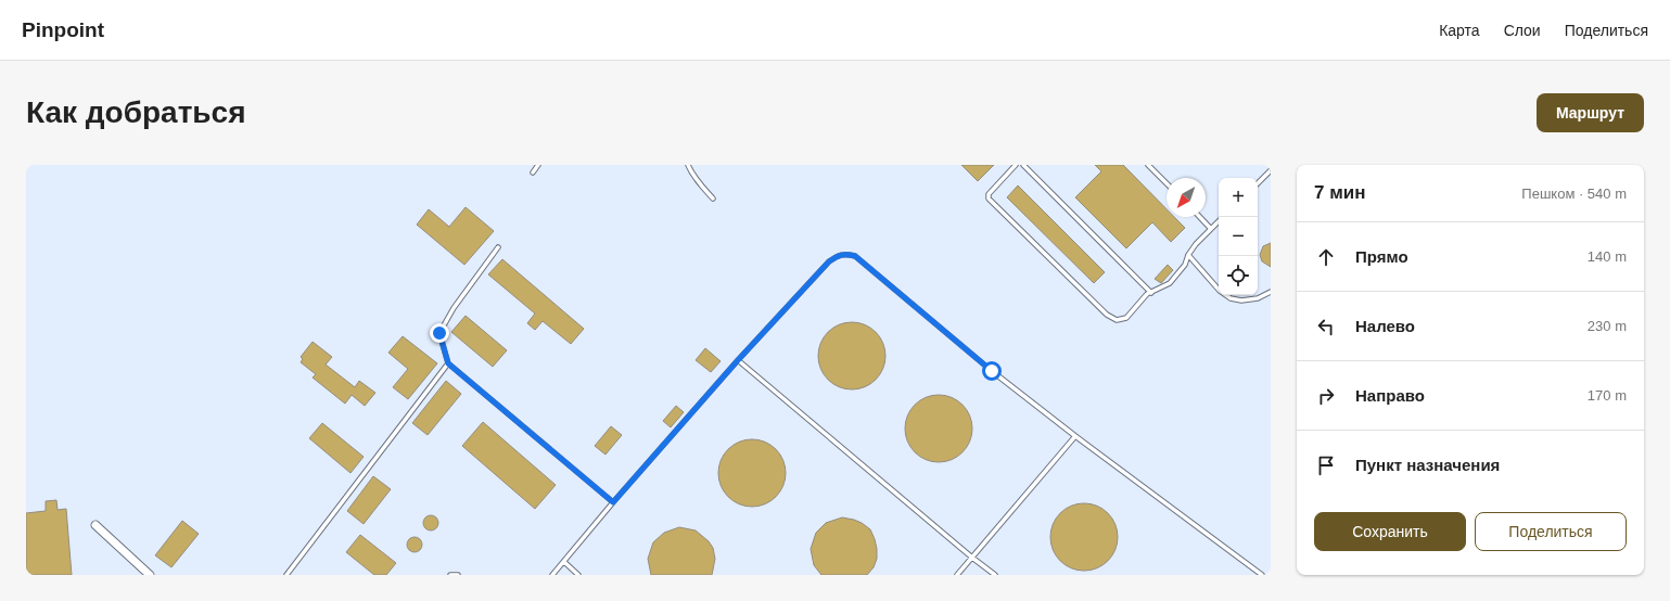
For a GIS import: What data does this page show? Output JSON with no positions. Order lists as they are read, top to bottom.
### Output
{
  "north": "bottom left",
  "page": {
    "header": "Pinpoint",
    "nav": ["Карта", "Слои", "Поделиться"],
    "buttons": [
      "Маршрут",
      ["Сохранить", "Поделиться"]
    ],
    "title": "Как добраться",
    "heading": ["7 мин", "Пешком · 540 m"],
    "map_buttons": ["+", "−"],
    "list": [
      ["Прямо", "140 m"],
      ["Налево", "230 m"],
      ["Направо", "170 m"],
      "Пункт назначения"
    ]
  }
}
